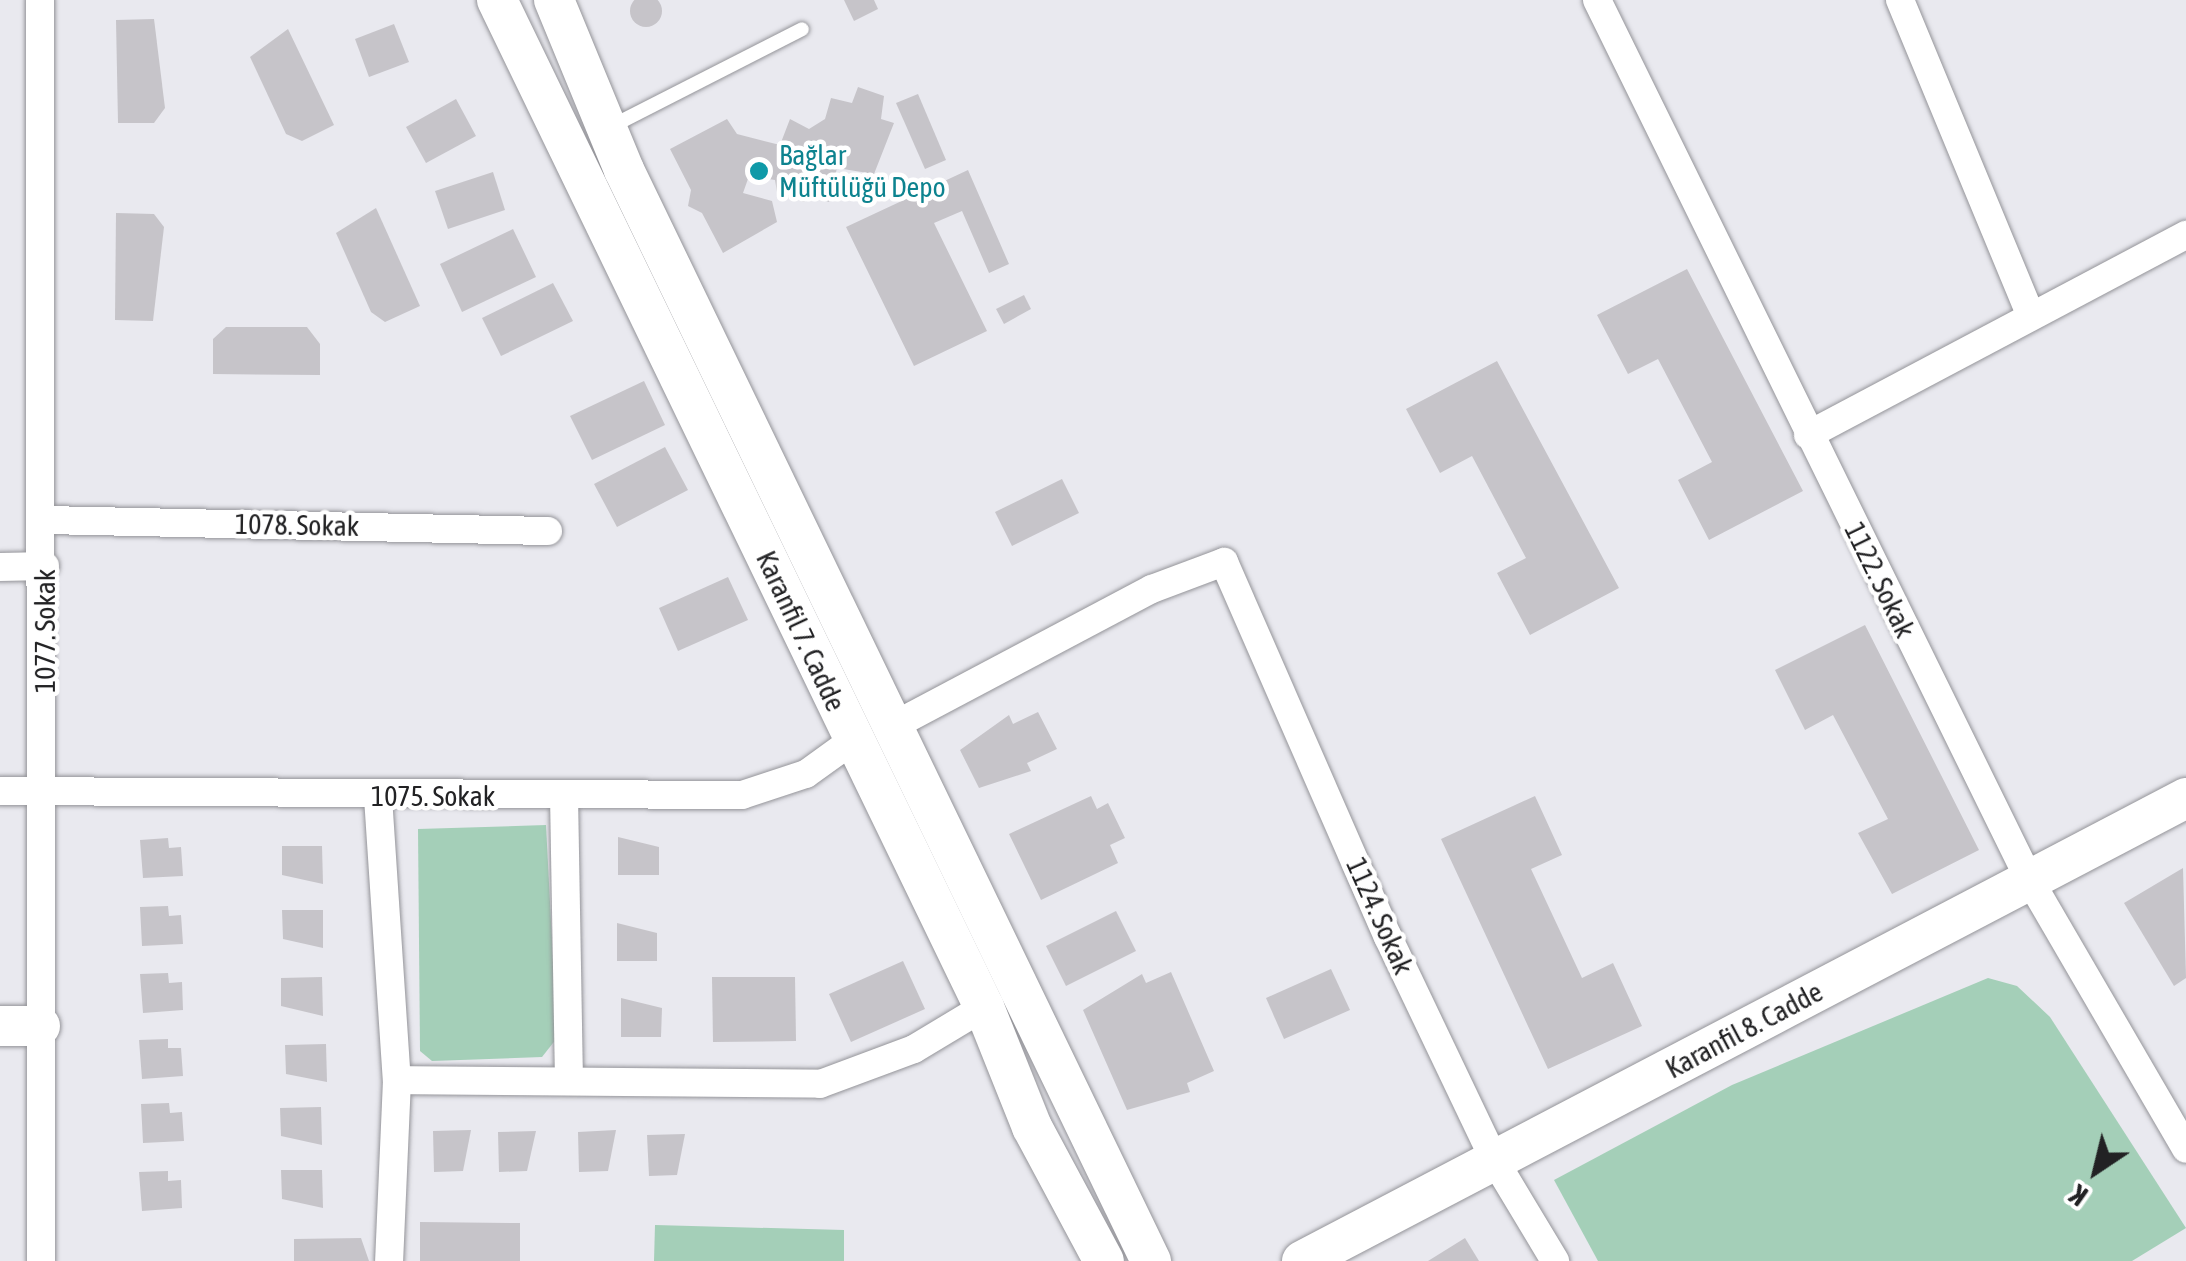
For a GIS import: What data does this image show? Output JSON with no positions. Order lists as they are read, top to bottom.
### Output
{
  "streets": {
    "street": [
      "1078. Sokak",
      "1122. Sokak",
      "1077. Sokak",
      "Karanfil 7. Cadde",
      "1075. Sokak",
      "1124. Sokak",
      "Karanfil 8. Cadde"
    ]
  },
  "crossings": [
    ["1078. Sokak", "1077. Sokak"],
    ["1122. Sokak", "Karanfil 8. Cadde"],
    ["1077. Sokak", "1075. Sokak"],
    ["Karanfil 7. Cadde", "1075. Sokak"],
    ["Karanfil 7. Cadde", "1124. Sokak"],
    ["1124. Sokak", "Karanfil 8. Cadde"]
  ],
  "places": ["Bağlar Müftülüğü Depo"],
  "north": "bottom left"
}
